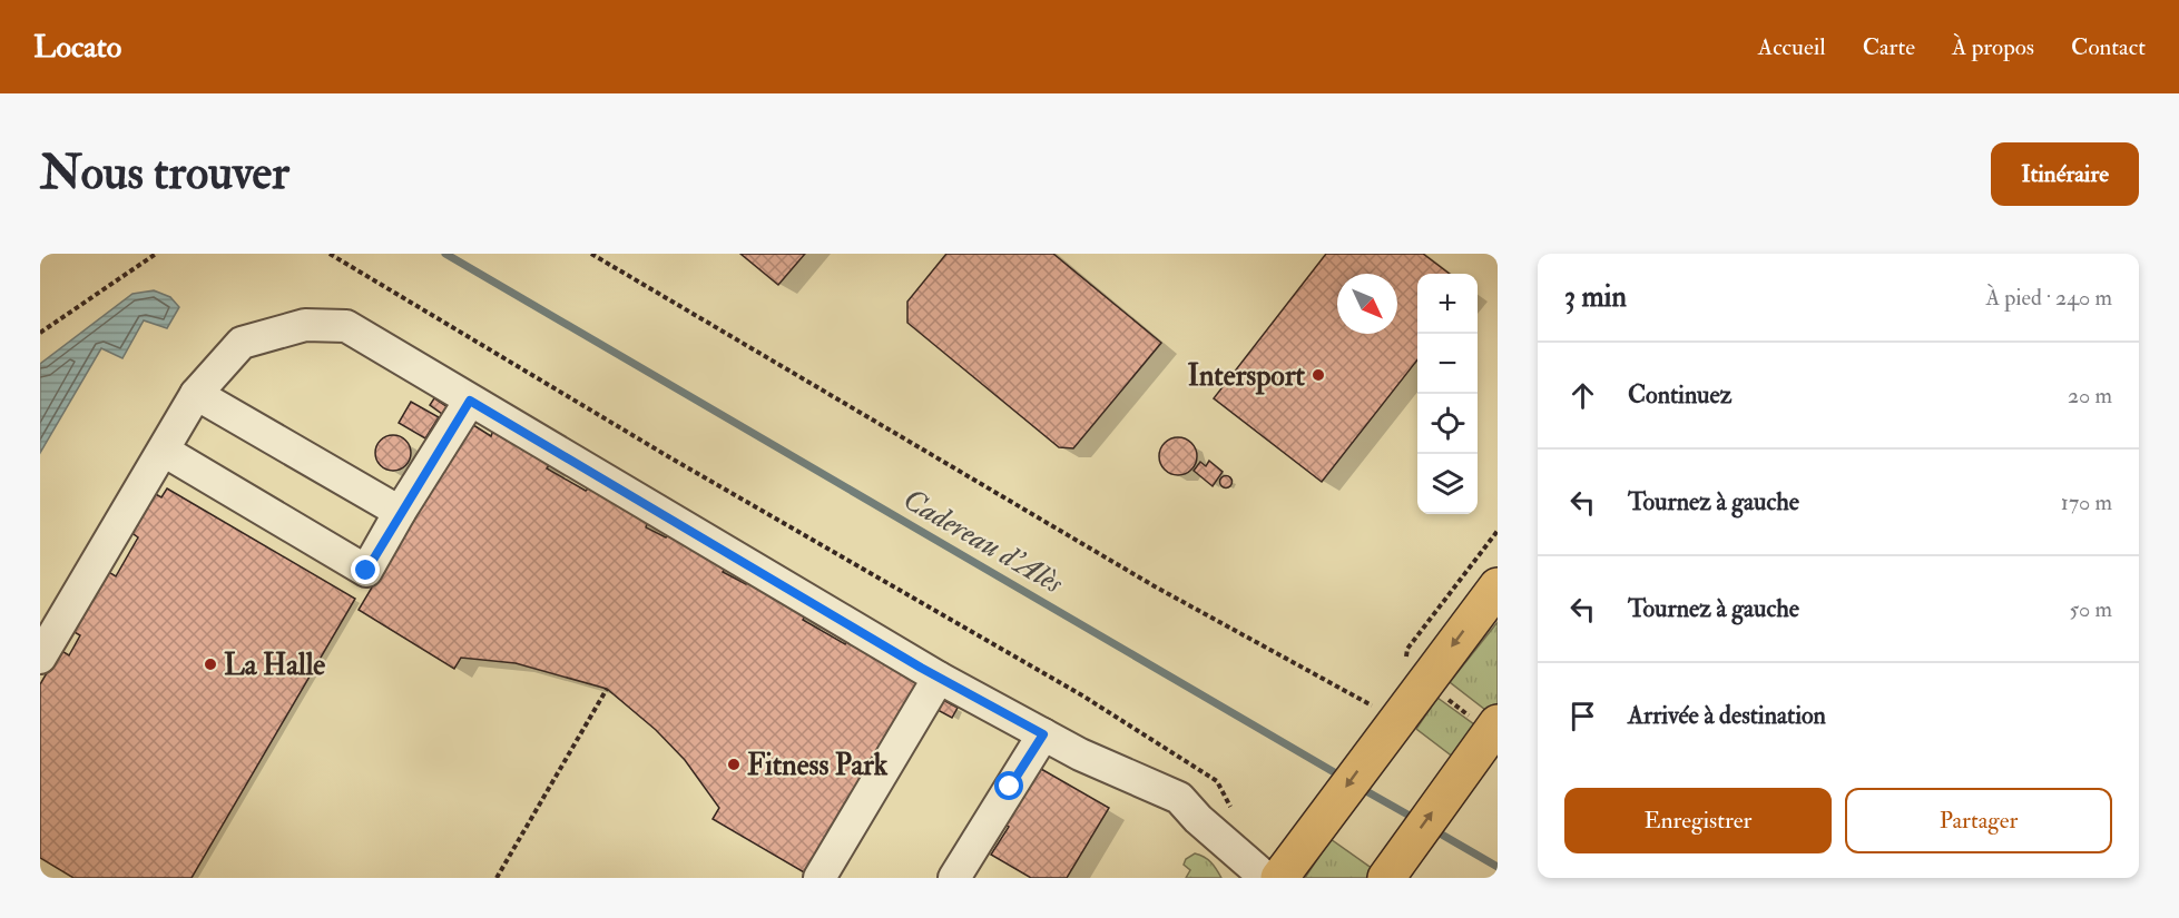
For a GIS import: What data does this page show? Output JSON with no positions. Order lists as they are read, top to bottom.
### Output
{
  "water": ["Cadereau d'Alès"],
  "places": ["Intersport", "La Halle", "Fitness Park"],
  "north": "bottom right",
  "page": {
    "header": "Locato",
    "nav": [
      "Accueil",
      "Carte",
      "À propos",
      "Contact"
    ],
    "buttons": [
      "Itinéraire",
      ["Enregistrer", "Partager"]
    ],
    "title": "Nous trouver",
    "heading": ["3 min", "À pied · 240 m"],
    "map_buttons": ["+", "−"],
    "list": [
      ["Continuez", "20 m"],
      ["Tournez à gauche", "170 m"],
      ["Tournez à gauche", "50 m"],
      "Arrivée à destination"
    ]
  }
}
